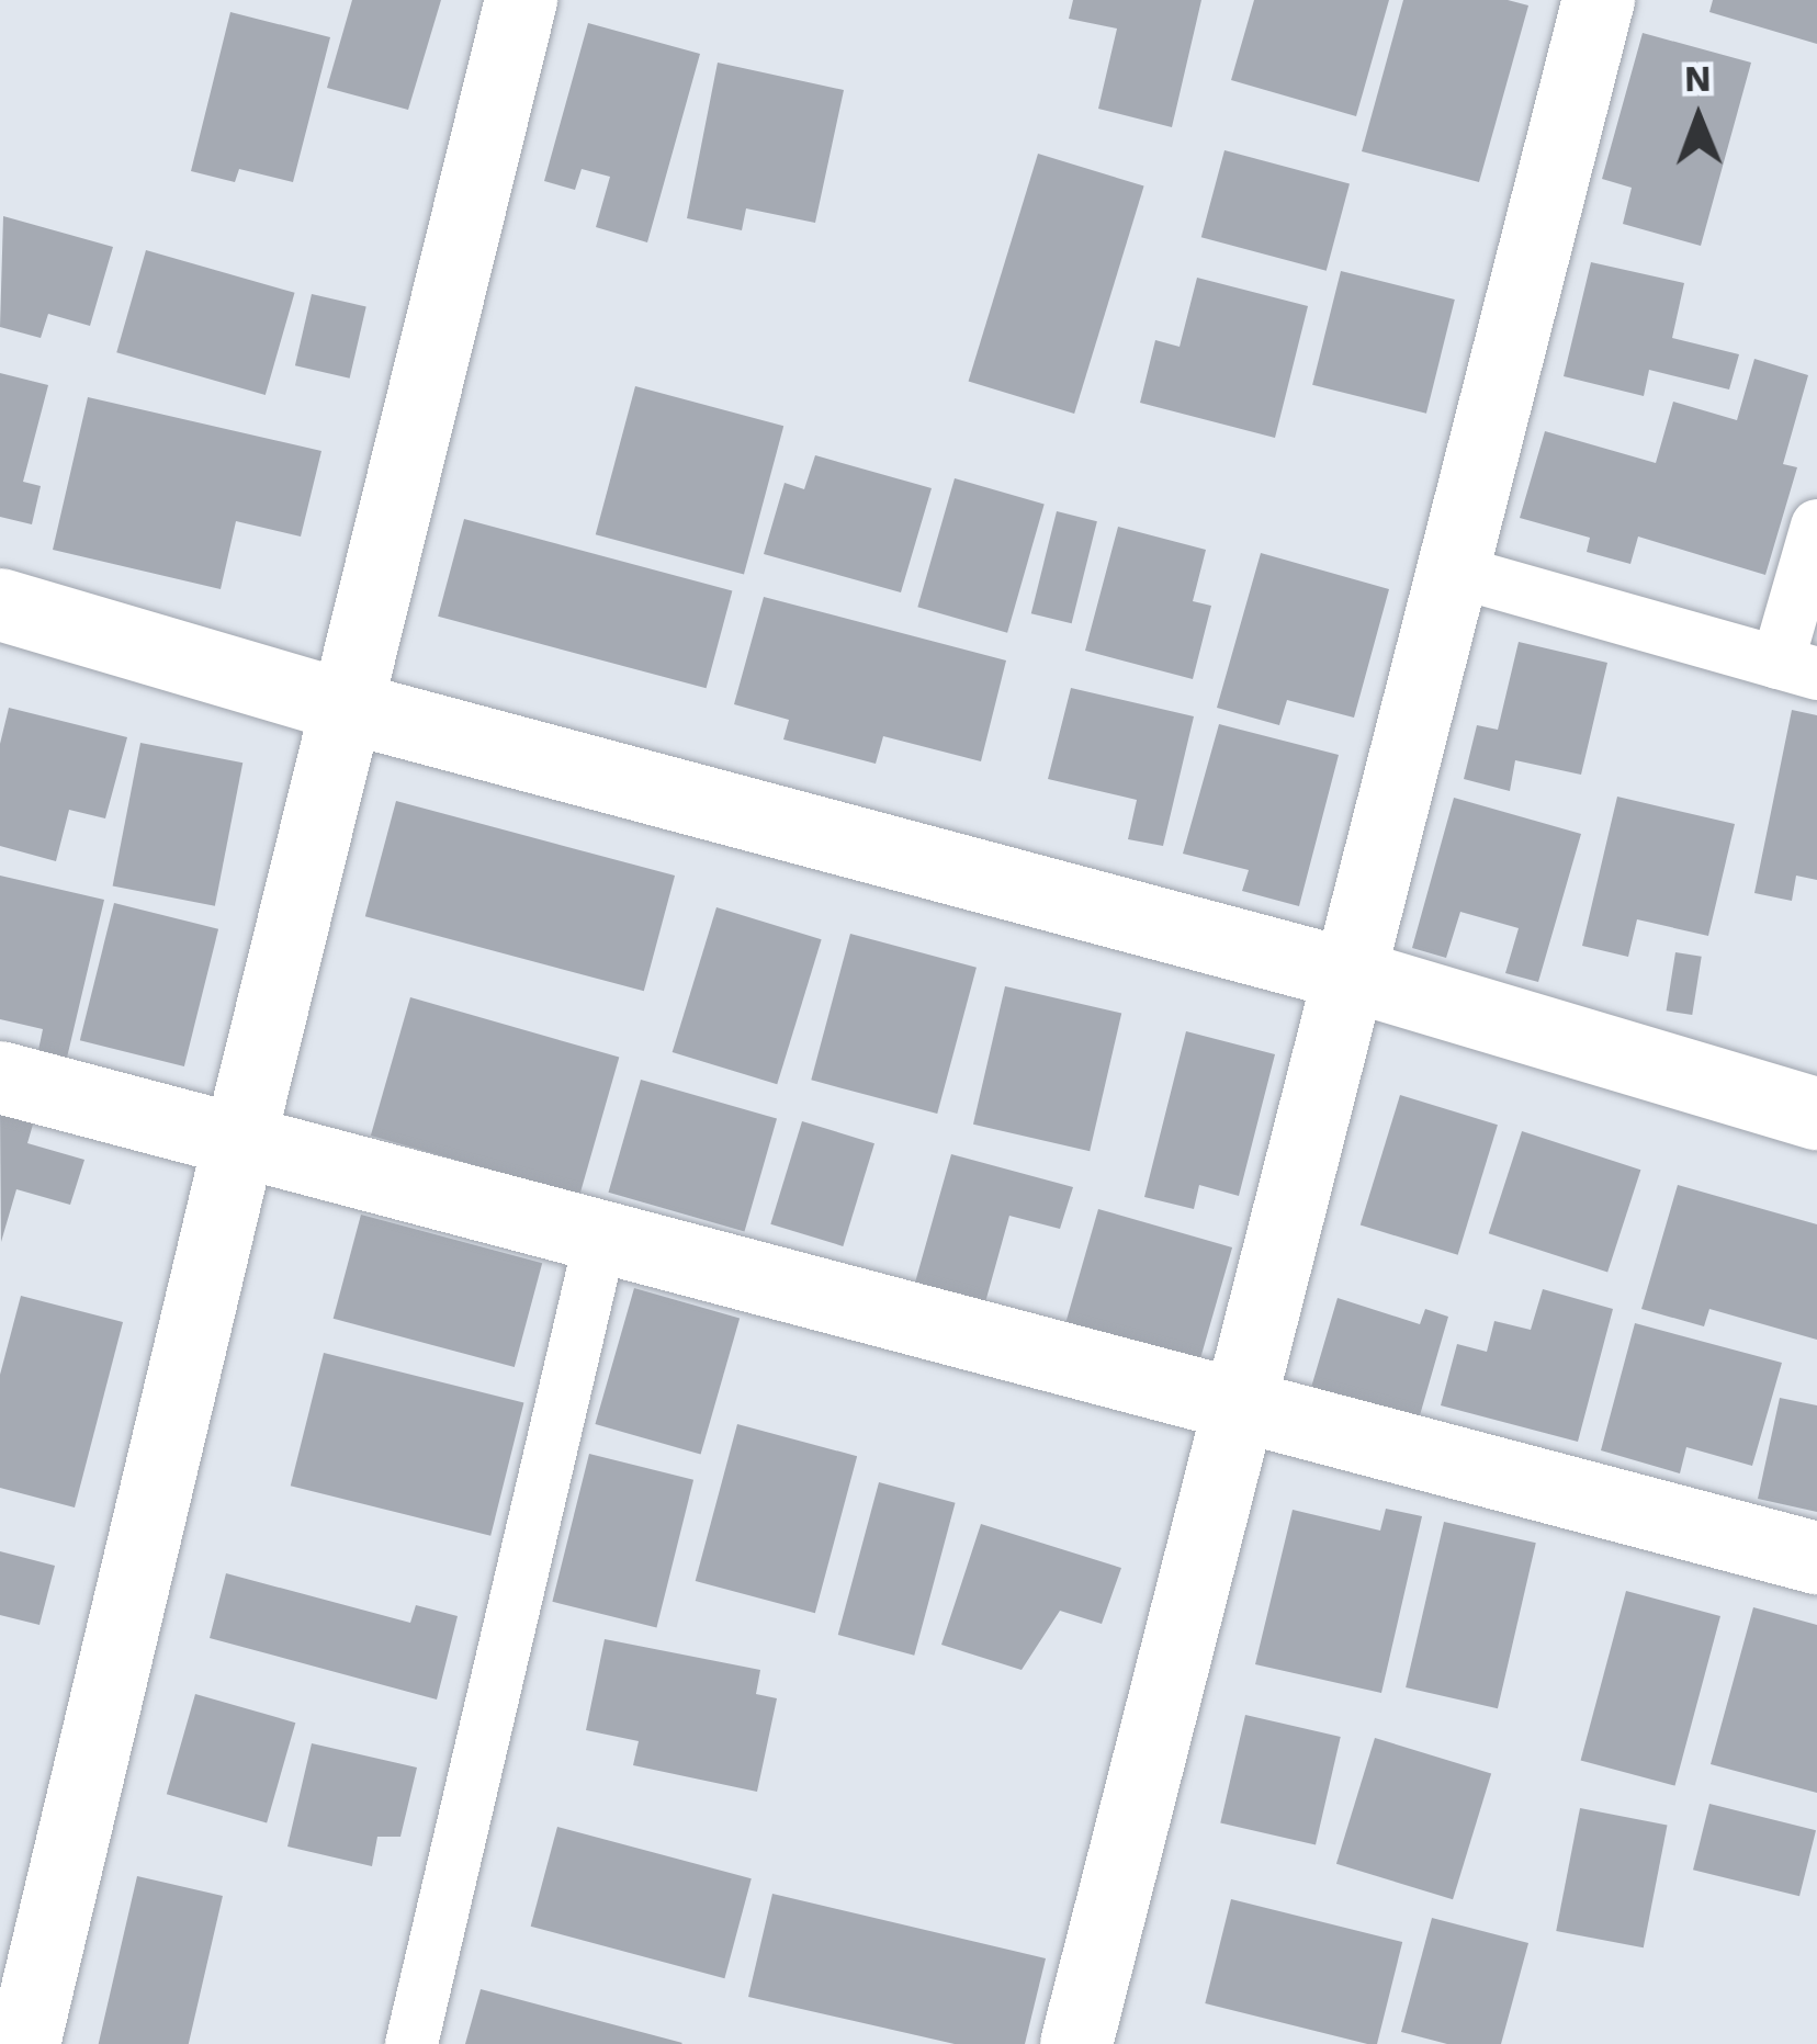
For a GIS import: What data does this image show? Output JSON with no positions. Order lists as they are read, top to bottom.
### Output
{
  "north": "top"
}
